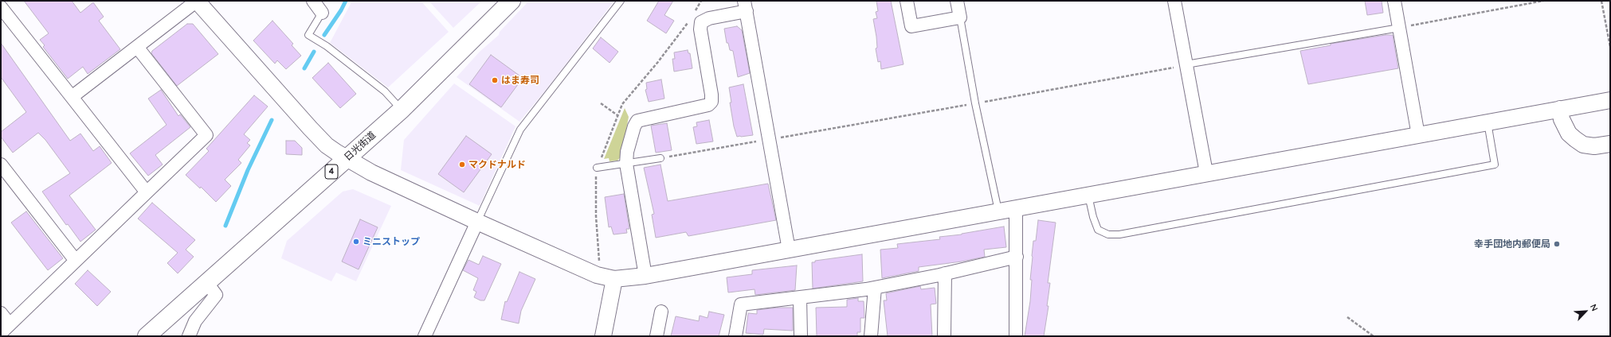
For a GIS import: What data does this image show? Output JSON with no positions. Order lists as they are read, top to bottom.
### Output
{
  "streets": {
    "highway": ["日光街道", "4"]
  },
  "places": [
    "はま寿司",
    "マクドナルド",
    "ミニストップ",
    "幸手団地内郵便局"
  ],
  "north": "top right"
}
